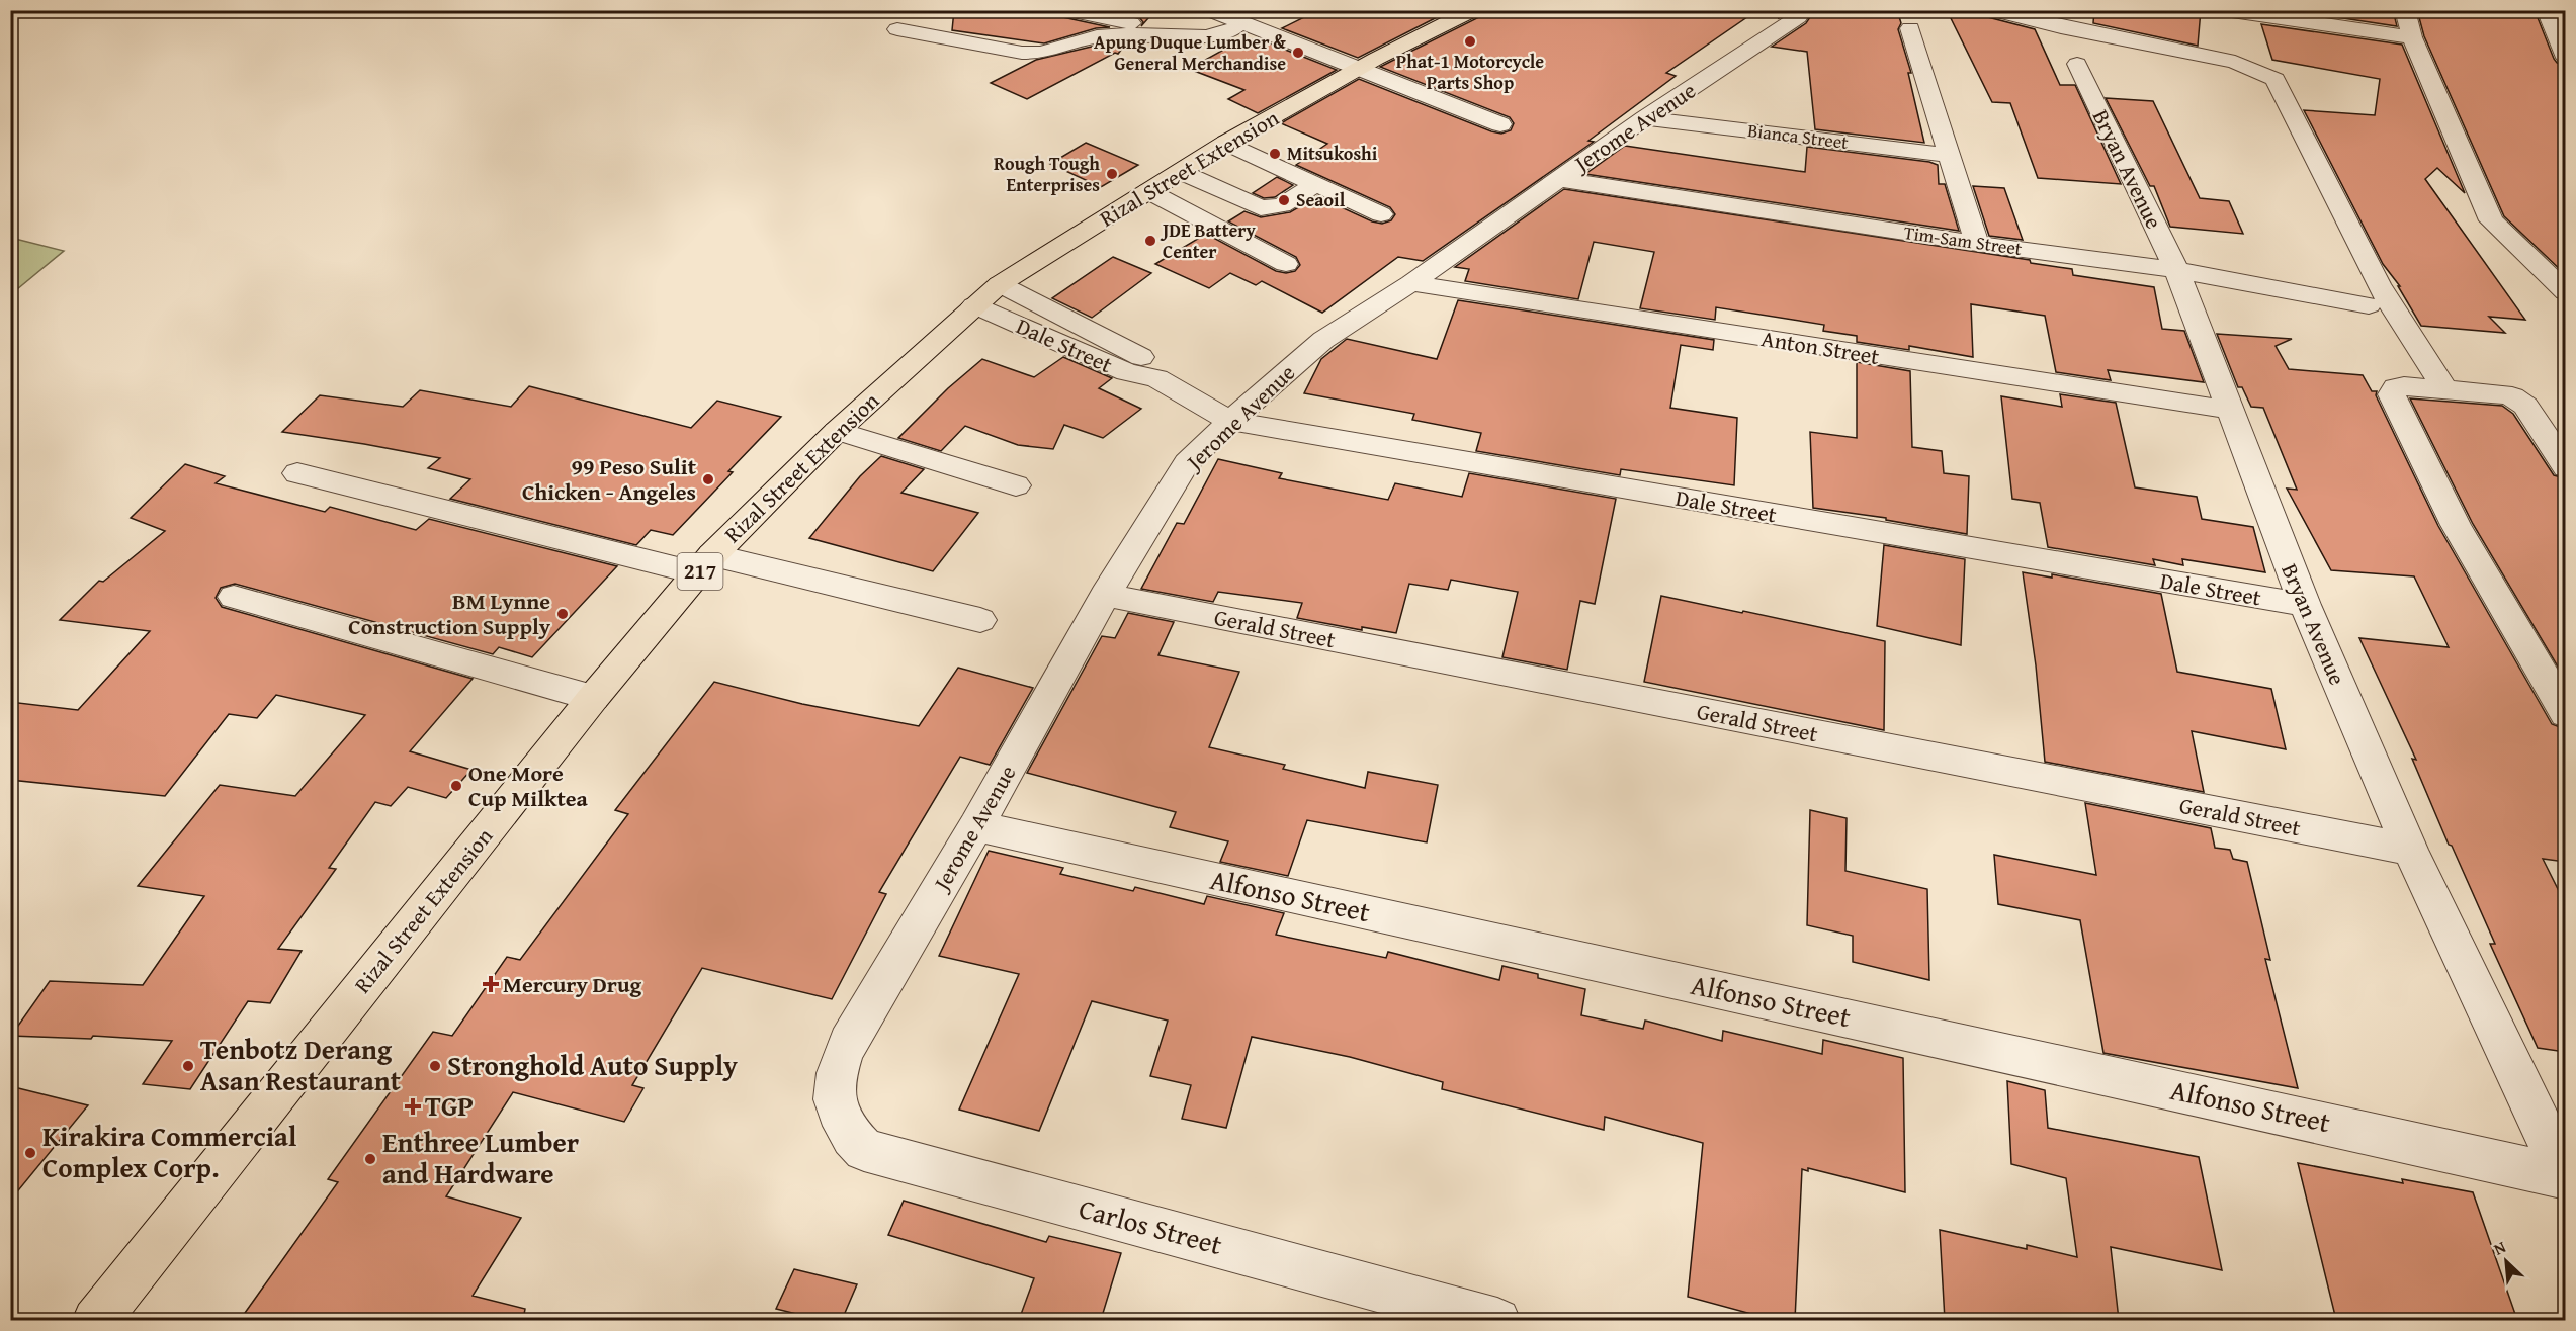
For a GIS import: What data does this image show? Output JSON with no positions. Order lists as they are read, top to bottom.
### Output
{
  "streets": {
    "main road": ["Rizal Street Extension", "217"],
    "street": [
      "Jerome Avenue",
      "Bianca Street",
      "Bryan Avenue",
      "Tim-Sam Street",
      "Dale Street",
      "Anton Street",
      "Gerald Street",
      "Alfonso Street",
      "Carlos Street"
    ]
  },
  "crossings": [
    ["Jerome Avenue", "Bianca Street"],
    ["Jerome Avenue", "Tim-Sam Street"],
    ["Jerome Avenue", "Dale Street"],
    ["Jerome Avenue", "Anton Street"],
    ["Jerome Avenue", "Gerald Street"],
    ["Jerome Avenue", "Alfonso Street"],
    ["Jerome Avenue", "Carlos Street"],
    ["Rizal Street Extension", "Dale Street"],
    ["Bryan Avenue", "Tim-Sam Street"],
    ["Bryan Avenue", "Dale Street"],
    ["Bryan Avenue", "Anton Street"],
    ["Bryan Avenue", "Gerald Street"],
    ["Bryan Avenue", "Alfonso Street"]
  ],
  "places": {
    "other": [
      "Phat-1 Motorcycle Parts Shop",
      "Apung Duque Lumber & General Merchandise",
      "Mitsukoshi",
      "Rough Tough Enterprises",
      "Seaoil",
      "JDE Battery Center",
      "99 Peso Sulit Chicken - Angeles",
      "BM Lynne Construction Supply",
      "One More Cup Milktea",
      "Tenbotz Derang Asan Restaurant",
      "Stronghold Auto Supply",
      "Kirakira Commercial Complex Corp.",
      "Enthree Lumber and Hardware"
    ],
    "health": ["Mercury Drug", "TGP"]
  },
  "north": "top left"
}
